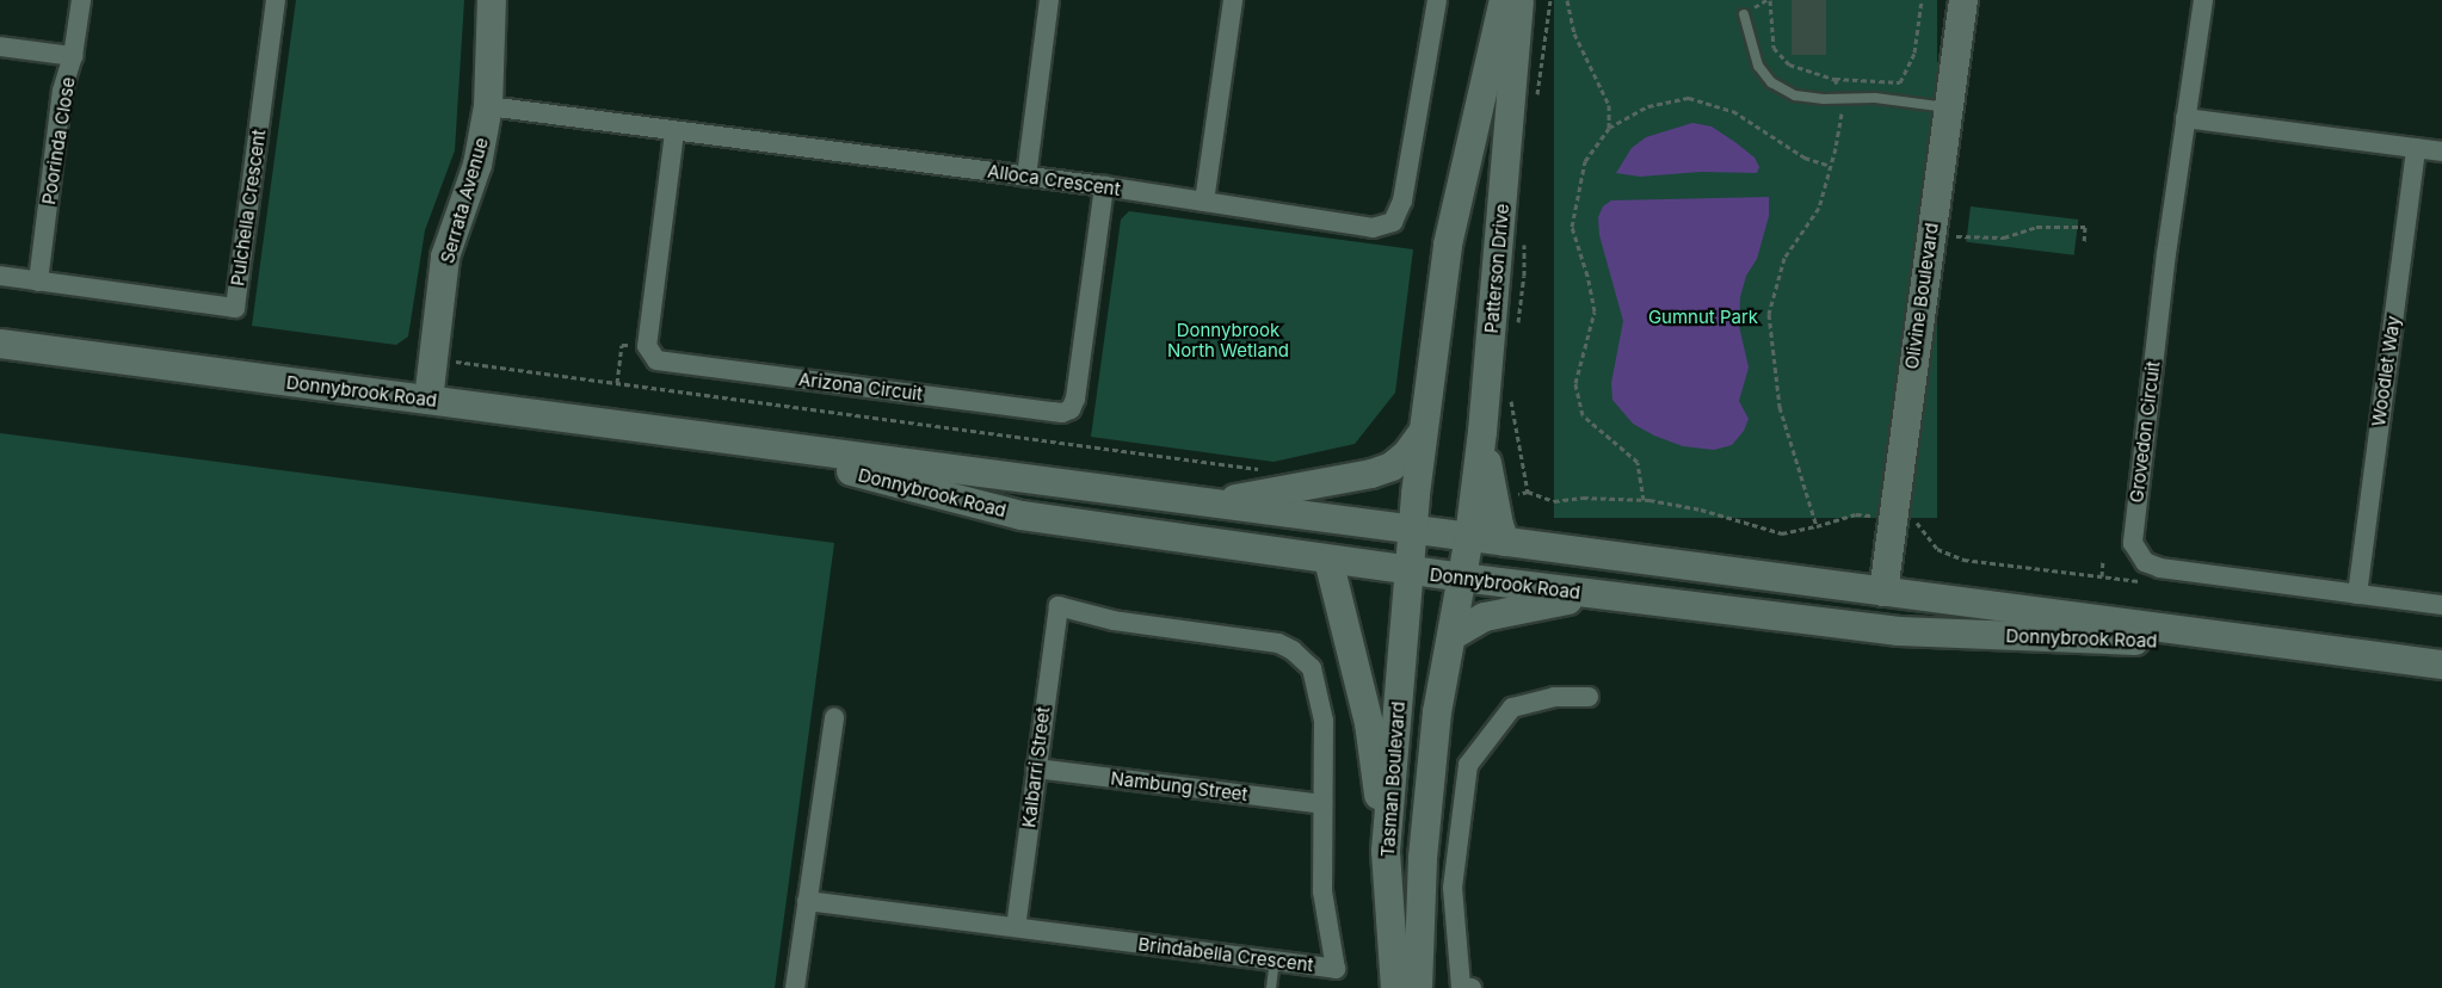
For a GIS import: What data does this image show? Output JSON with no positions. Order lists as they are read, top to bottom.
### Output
{
  "streets": {
    "main road": [
      "Serrata Avenue",
      "Patterson Drive",
      "Olivine Boulevard",
      "Donnybrook Road",
      "Tasman Boulevard"
    ],
    "street": [
      "Poorinda Close",
      "Alloca Crescent",
      "Pulchella Crescent",
      "Woodlet Way",
      "Arizona Circuit",
      "Grovedon Circuit",
      "Kalbarri Street",
      "Nambung Street",
      "Brindabella Crescent"
    ]
  },
  "crossings": [
    ["Poorinda Close", "Pulchella Crescent"],
    ["Alloca Crescent", "Serrata Avenue"],
    ["Alloca Crescent", "Arizona Circuit"],
    ["Serrata Avenue", "Donnybrook Road"],
    ["Patterson Drive", "Donnybrook Road"],
    ["Patterson Drive", "Tasman Boulevard"],
    ["Olivine Boulevard", "Donnybrook Road"],
    ["Woodlet Way", "Grovedon Circuit"],
    ["Donnybrook Road", "Tasman Boulevard"],
    ["Kalbarri Street", "Nambung Street"],
    ["Kalbarri Street", "Brindabella Crescent"],
    ["Nambung Street", "Brindabella Crescent"]
  ],
  "parks": ["Gumnut Park", "Donnybrook North Wetland"]
}
